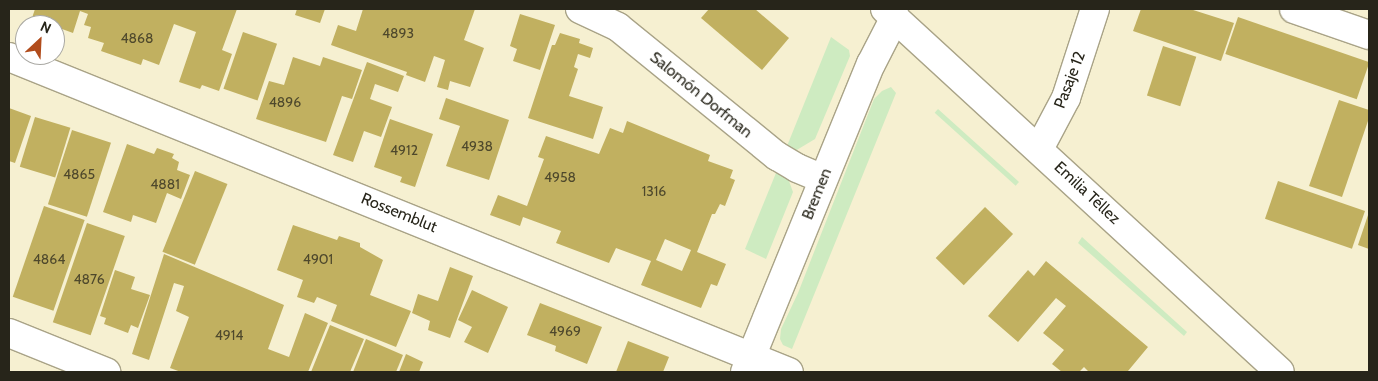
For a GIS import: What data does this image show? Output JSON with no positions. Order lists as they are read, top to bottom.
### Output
{
  "streets": {
    "street": [
      "Pasaje 12",
      "Salomón Dorfman",
      "Emilia Téllez",
      "Bremen",
      "Rossemblut"
    ]
  },
  "crossings": [
    ["Pasaje 12", "Emilia Téllez"],
    ["Salomón Dorfman", "Bremen"],
    ["Emilia Téllez", "Bremen"],
    ["Bremen", "Rossemblut"]
  ],
  "house_numbers": [
    "4893",
    "4868",
    "4896",
    "4938",
    "4912",
    "4865",
    "4958",
    "4881",
    "1316",
    "4864",
    "4901",
    "4876",
    "4969",
    "4914"
  ],
  "north": "top right"
}
